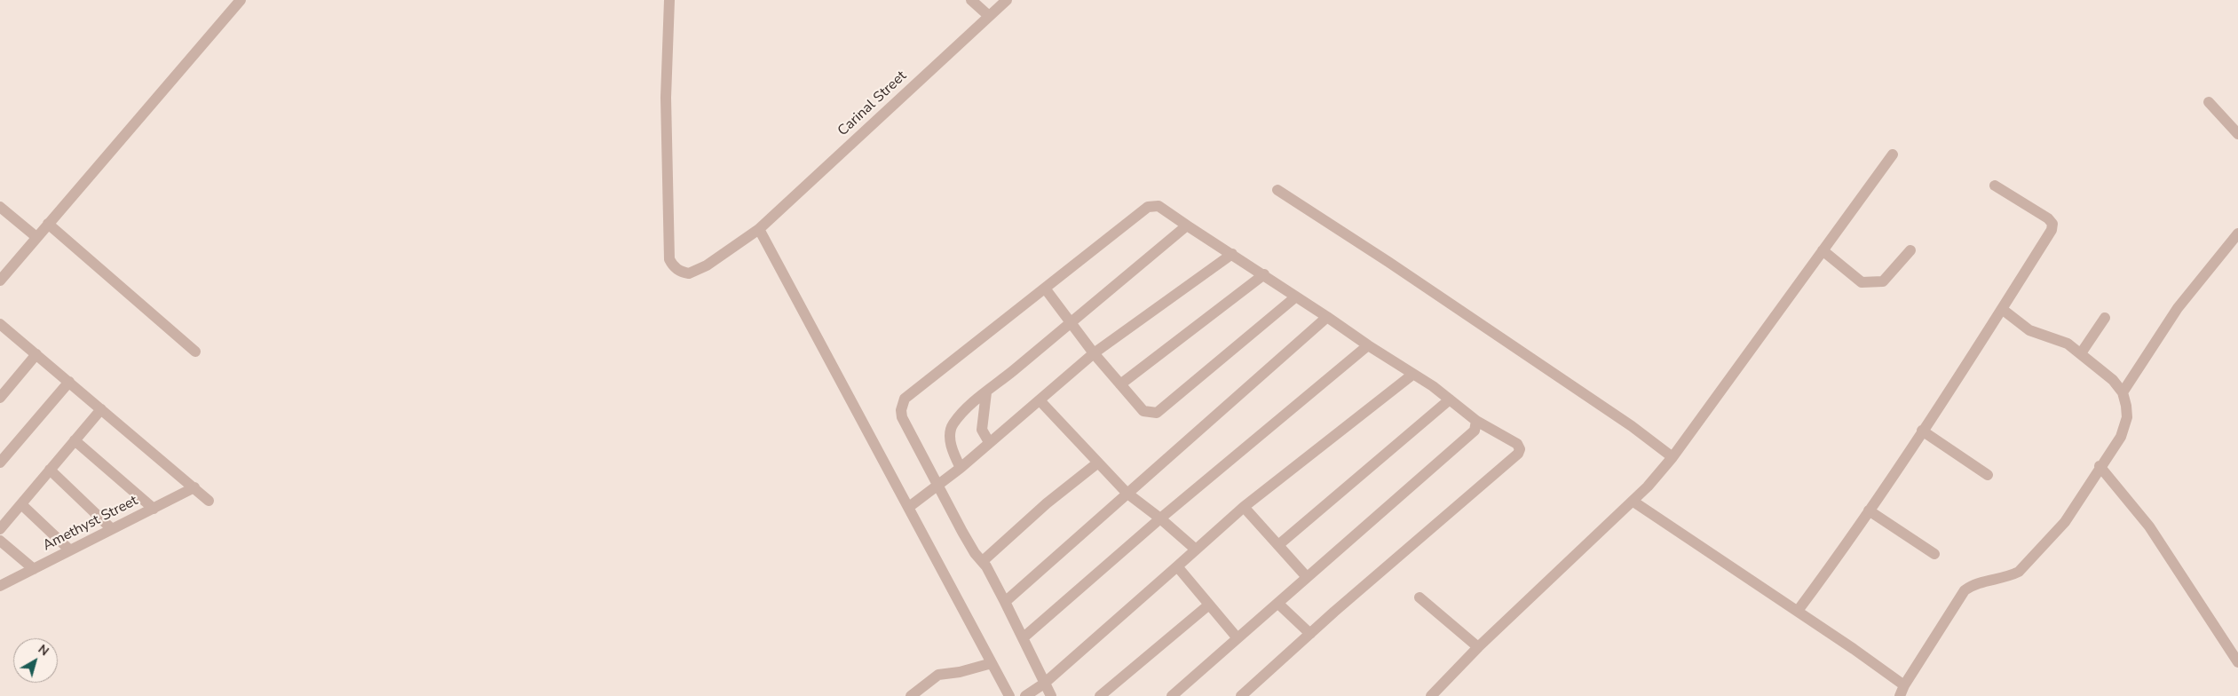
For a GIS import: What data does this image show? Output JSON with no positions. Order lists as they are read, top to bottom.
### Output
{
  "streets": {
    "street": ["Carinal Street", "Amethyst Street"]
  },
  "north": "top right"
}
